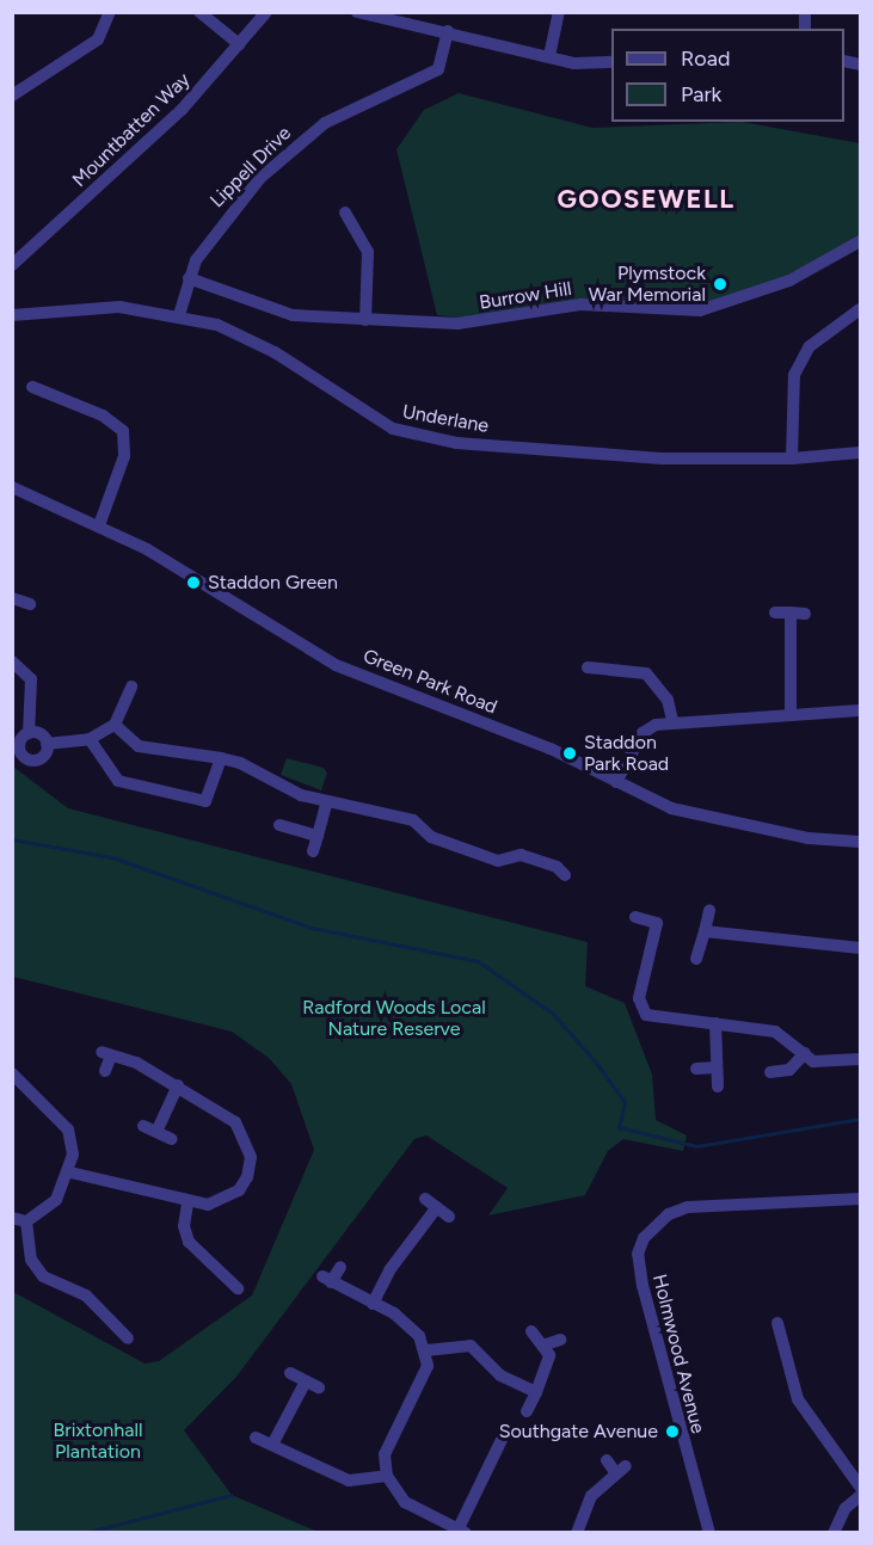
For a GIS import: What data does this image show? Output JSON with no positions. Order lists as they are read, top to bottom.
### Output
{
  "streets": {
    "street": [
      "Mountbatten Way",
      "Lippell Drive",
      "Burrow Hill",
      "Underlane",
      "Green Park Road",
      "Holmwood Avenue"
    ]
  },
  "crossings": [
    ["Lippell Drive", "Burrow Hill"],
    ["Lippell Drive", "Underlane"]
  ],
  "districts": ["GOOSEWELL"],
  "parks": ["Radford Woods Local Nature Reserve", "Brixtonhall Plantation"],
  "places": [
    "Plymstock War Memorial",
    "Staddon Green",
    "Staddon Park Road",
    "Southgate Avenue"
  ],
  "legend": ["Road", "Park"]
}
